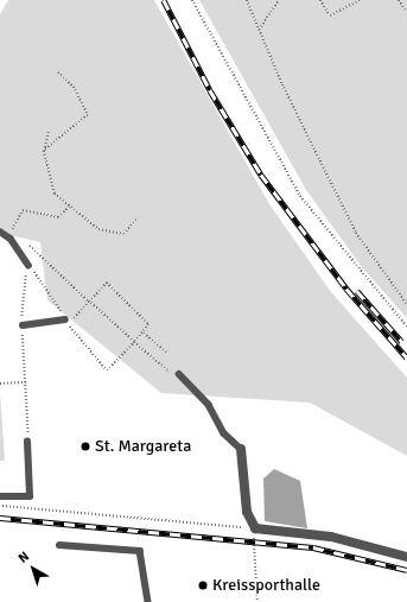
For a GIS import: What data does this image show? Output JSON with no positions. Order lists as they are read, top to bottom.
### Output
{
  "places": ["St. Margareta", "Kreissporthalle"],
  "north": "top left"
}
